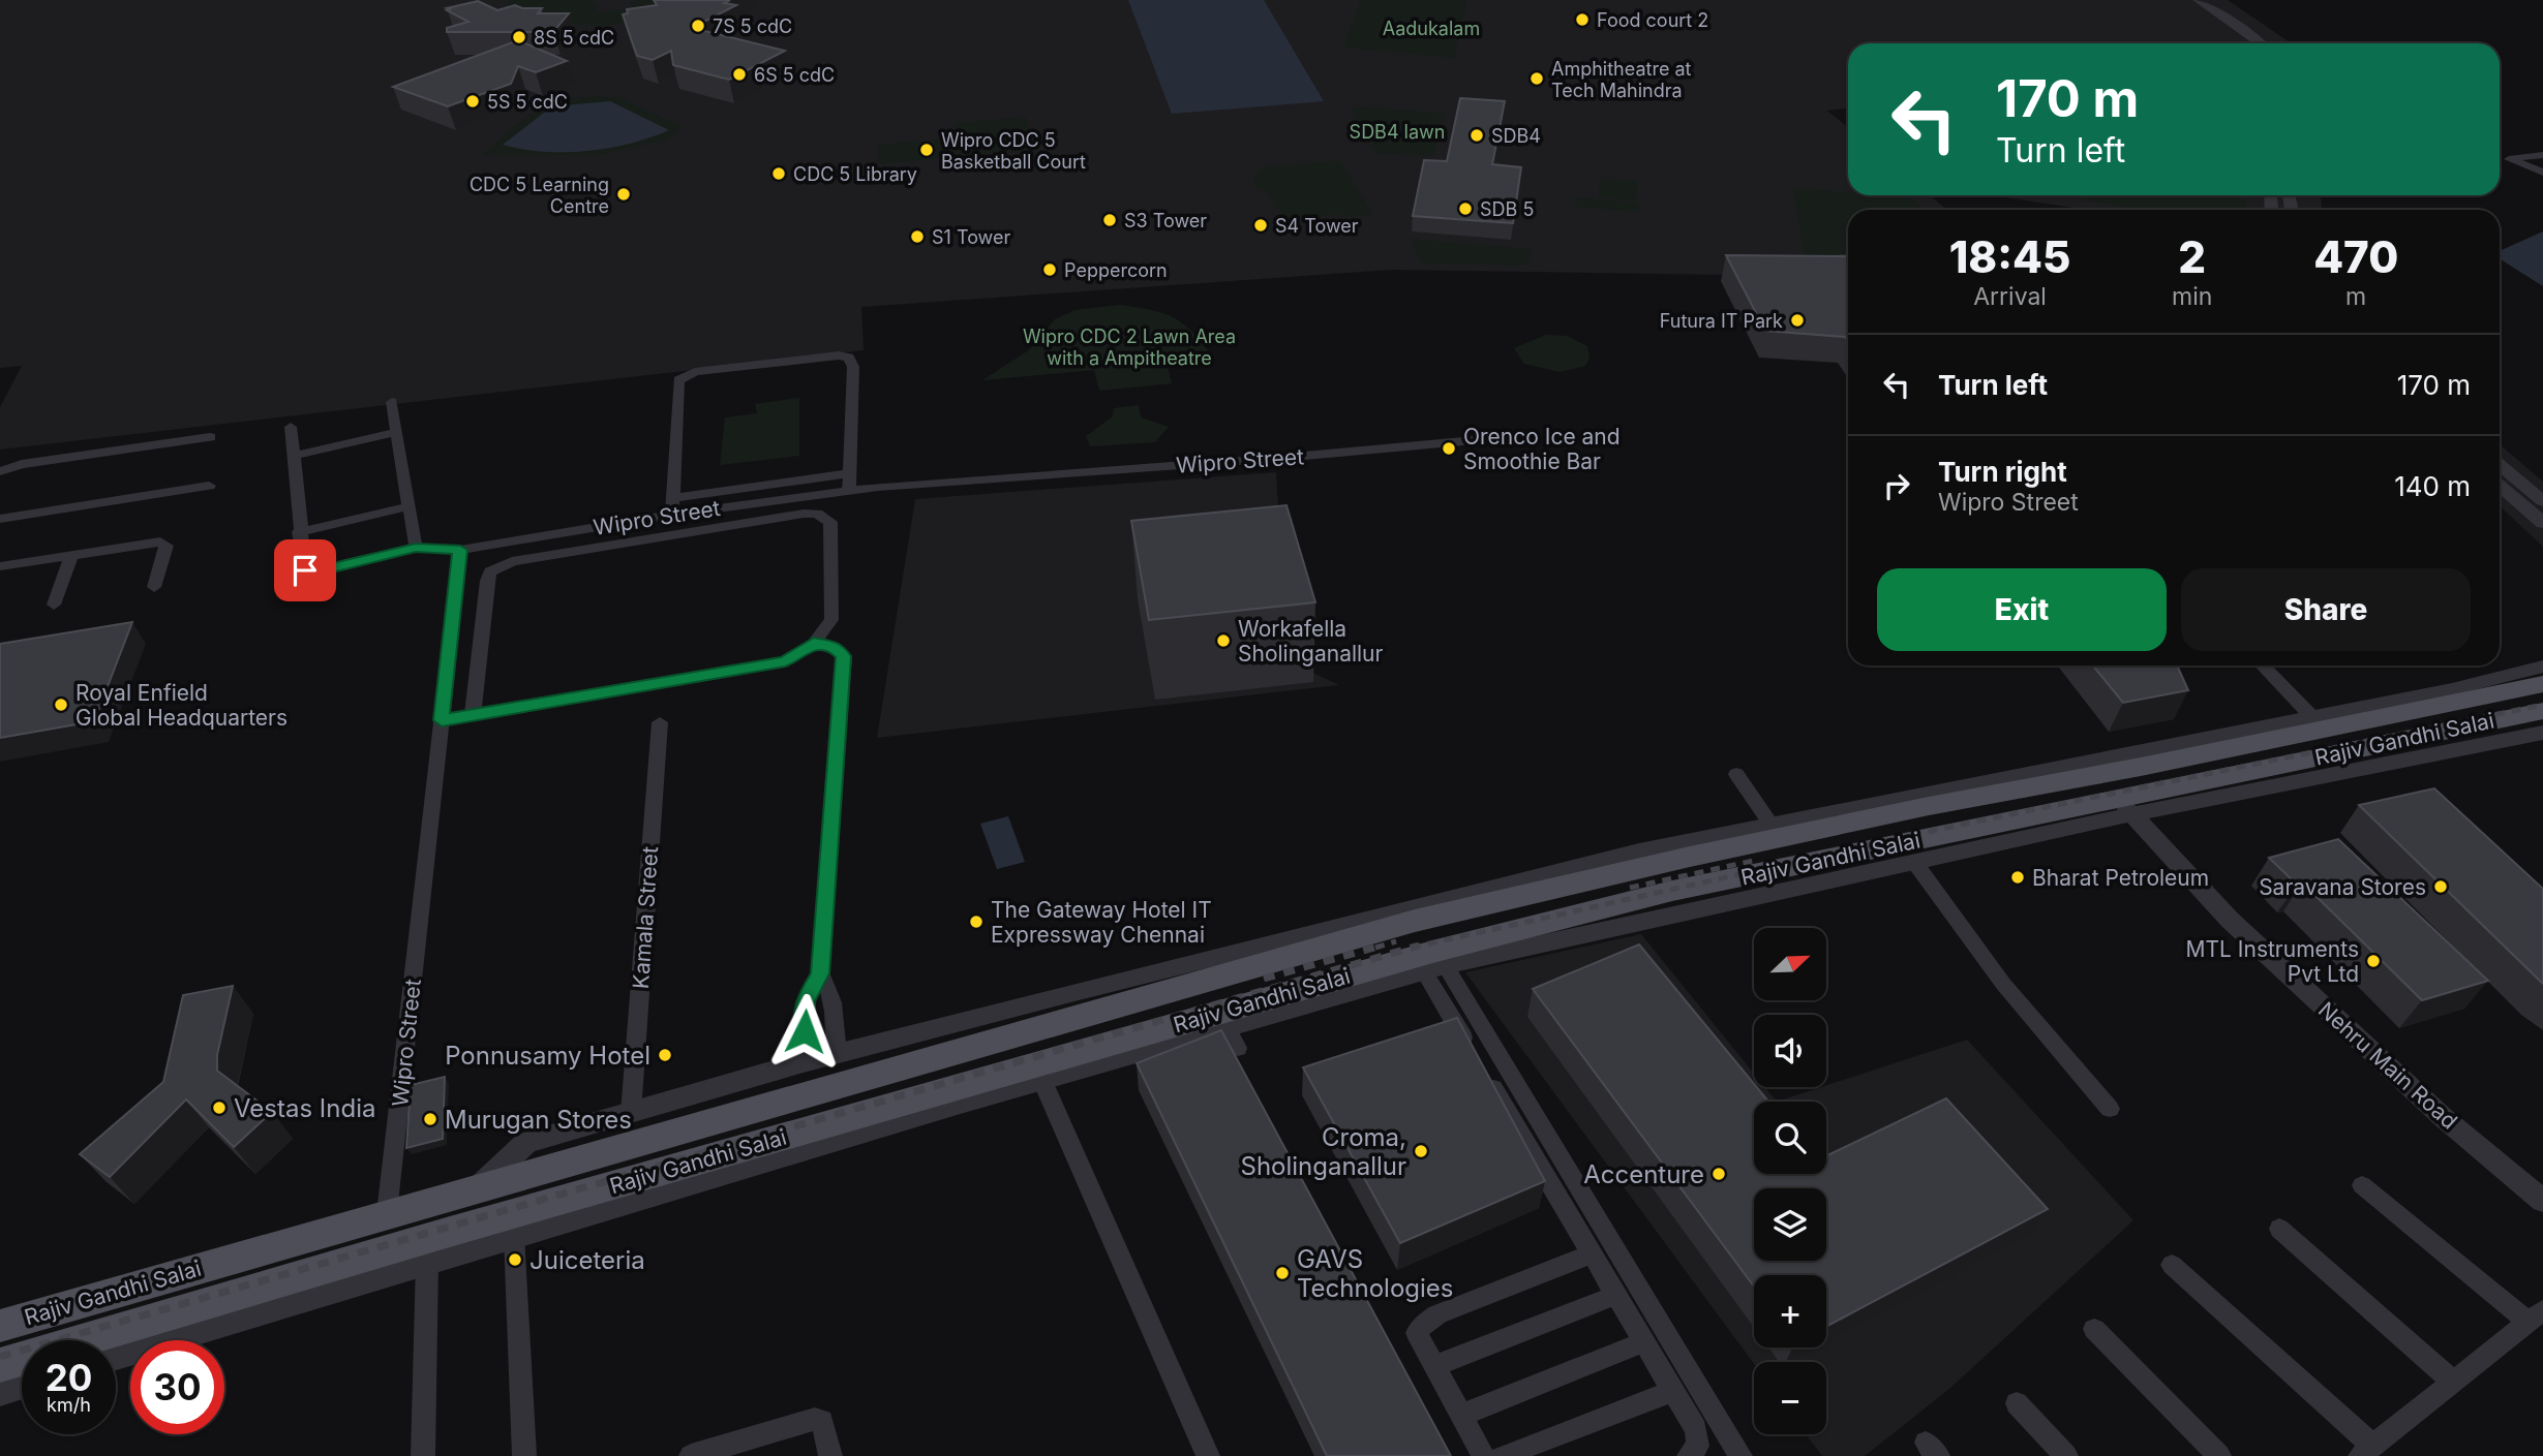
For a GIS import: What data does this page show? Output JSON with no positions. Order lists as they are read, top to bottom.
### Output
{
  "streets": {
    "main road": ["Rajiv Gandhi Salai"],
    "street": ["Wipro Street", "Kamala Street", "Nehru Main Road"]
  },
  "crossings": [
    ["Wipro Street", "Rajiv Gandhi Salai"],
    ["Rajiv Gandhi Salai", "Nehru Main Road"]
  ],
  "parks": ["Aadukalam", "SDB4 lawn", "Wipro CDC 2 Lawn Area with a Ampitheatre"],
  "places": [
    "Food court 2",
    "7S 5 cdC",
    "8S 5 cdC",
    "6S 5 cdC",
    "Amphitheatre at Tech Mahindra",
    "5S 5 cdC",
    "SDB4",
    "Wipro CDC 5 Basketball Court",
    "CDC 5 Library",
    "CDC 5 Learning Centre",
    "SDB 5",
    "S3 Tower",
    "S4 Tower",
    "S1 Tower",
    "Peppercorn",
    "Futura IT Park",
    "Orenco Ice and Smoothie Bar",
    "Workafella Sholinganallur",
    "Royal Enfield Global Headquarters",
    "Bharat Petroleum",
    "Saravana Stores",
    "The Gateway Hotel IT Expressway Chennai",
    "MTL Instruments Pvt Ltd",
    "Ponnusamy Hotel",
    "Vestas India",
    "Murugan Stores",
    "Croma, Sholinganallur",
    "Accenture",
    "Juiceteria",
    "GAVS Technologies"
  ],
  "north": "top right",
  "page": {
    "turn": ["170 m", "Turn left"],
    "eta": [
      "18:45",
      "Arrival",
      "2",
      "min",
      "470",
      "m"
    ],
    "list": [
      {
        "name": "Turn left",
        "value": "170 m"
      },
      {
        "name": "Turn right",
        "note": "Wipro Street",
        "value": "140 m"
      }
    ],
    "buttons": ["Exit", "Share"],
    "map_buttons": ["+", "−"],
    "speed": "20 km/h",
    "limit": "30"
  }
}
